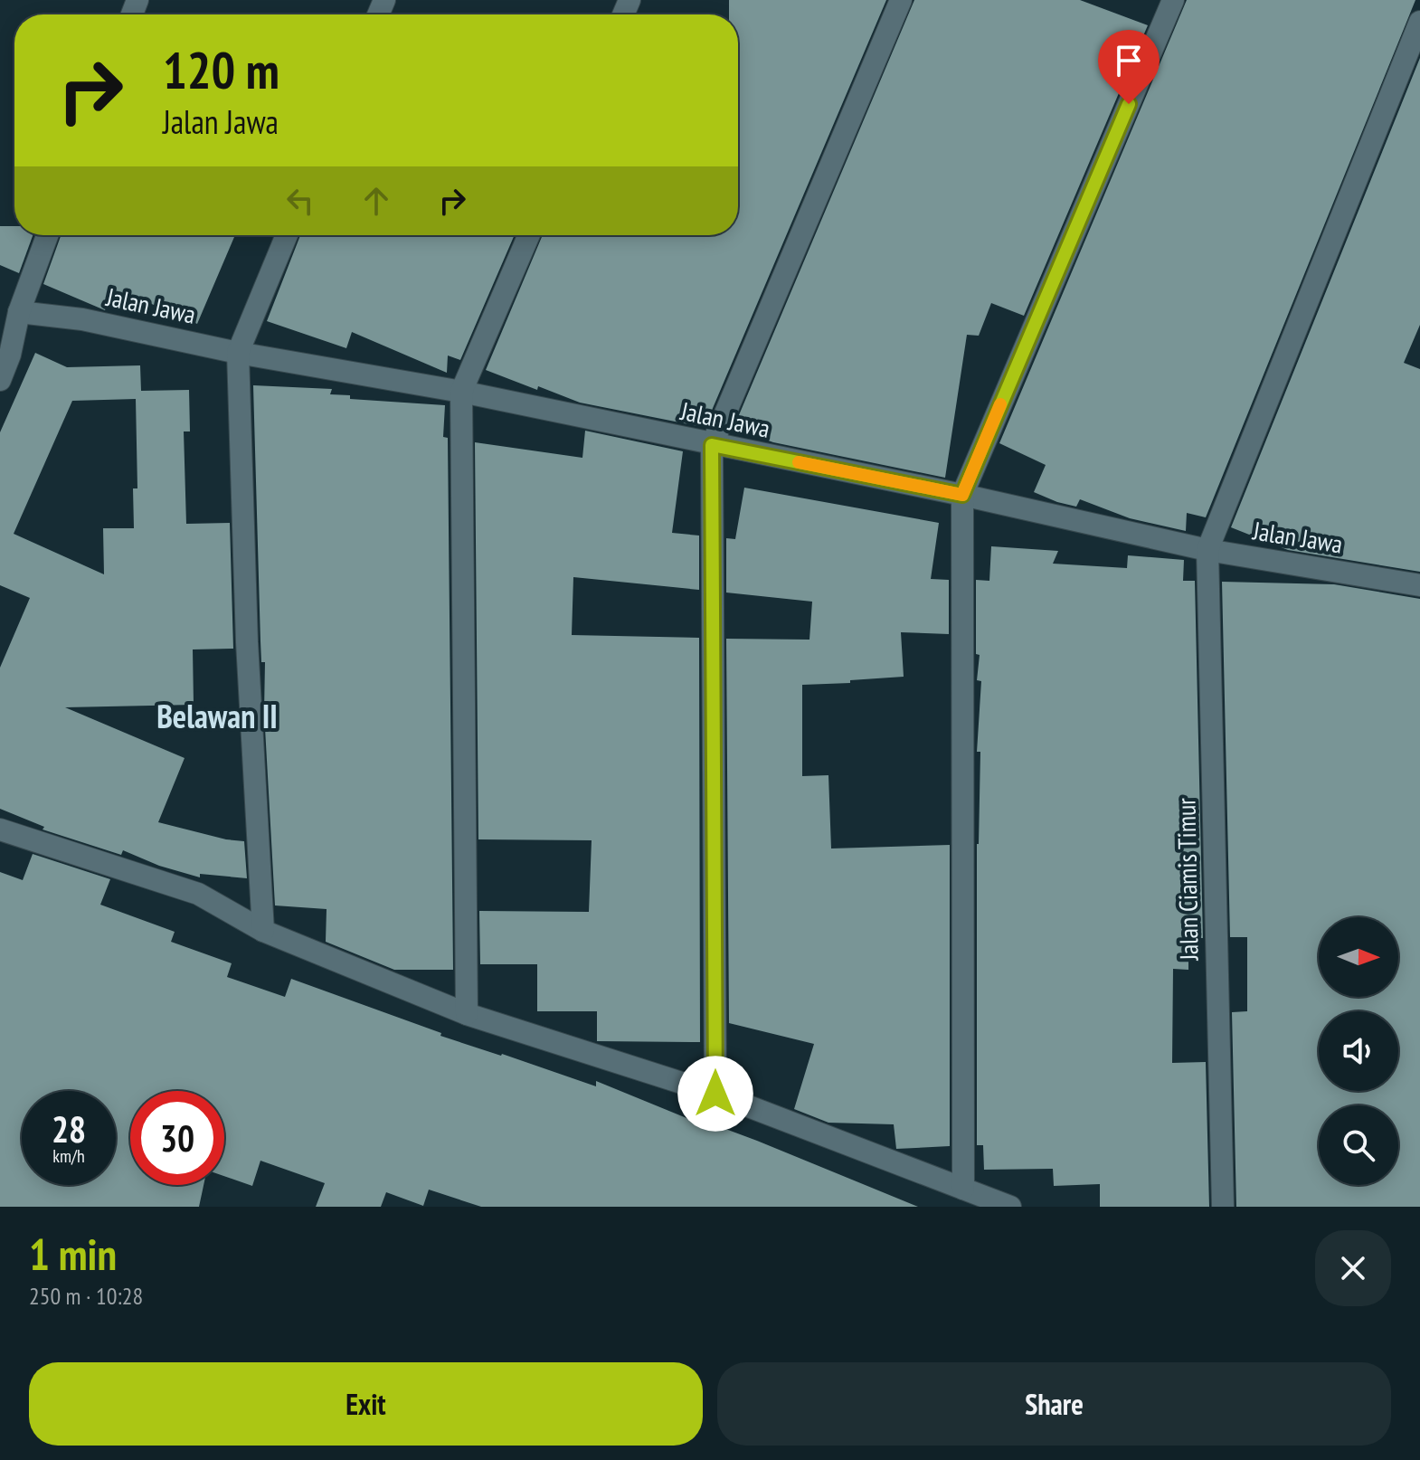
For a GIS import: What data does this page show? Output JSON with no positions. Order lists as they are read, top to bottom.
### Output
{
  "streets": {
    "street": ["Jalan Jawa", "Jalan Ciamis Timur"]
  },
  "crossings": [
    ["Jalan Jawa", "Jalan Ciamis Timur"]
  ],
  "districts": ["Belawan II"],
  "north": "right",
  "page": {
    "turn": ["120 m", "Jalan Jawa"],
    "speed": "28 km/h",
    "limit": "30",
    "heading": ["1 min", "250 m · 10:28"],
    "buttons": ["Exit", "Share"]
  }
}
